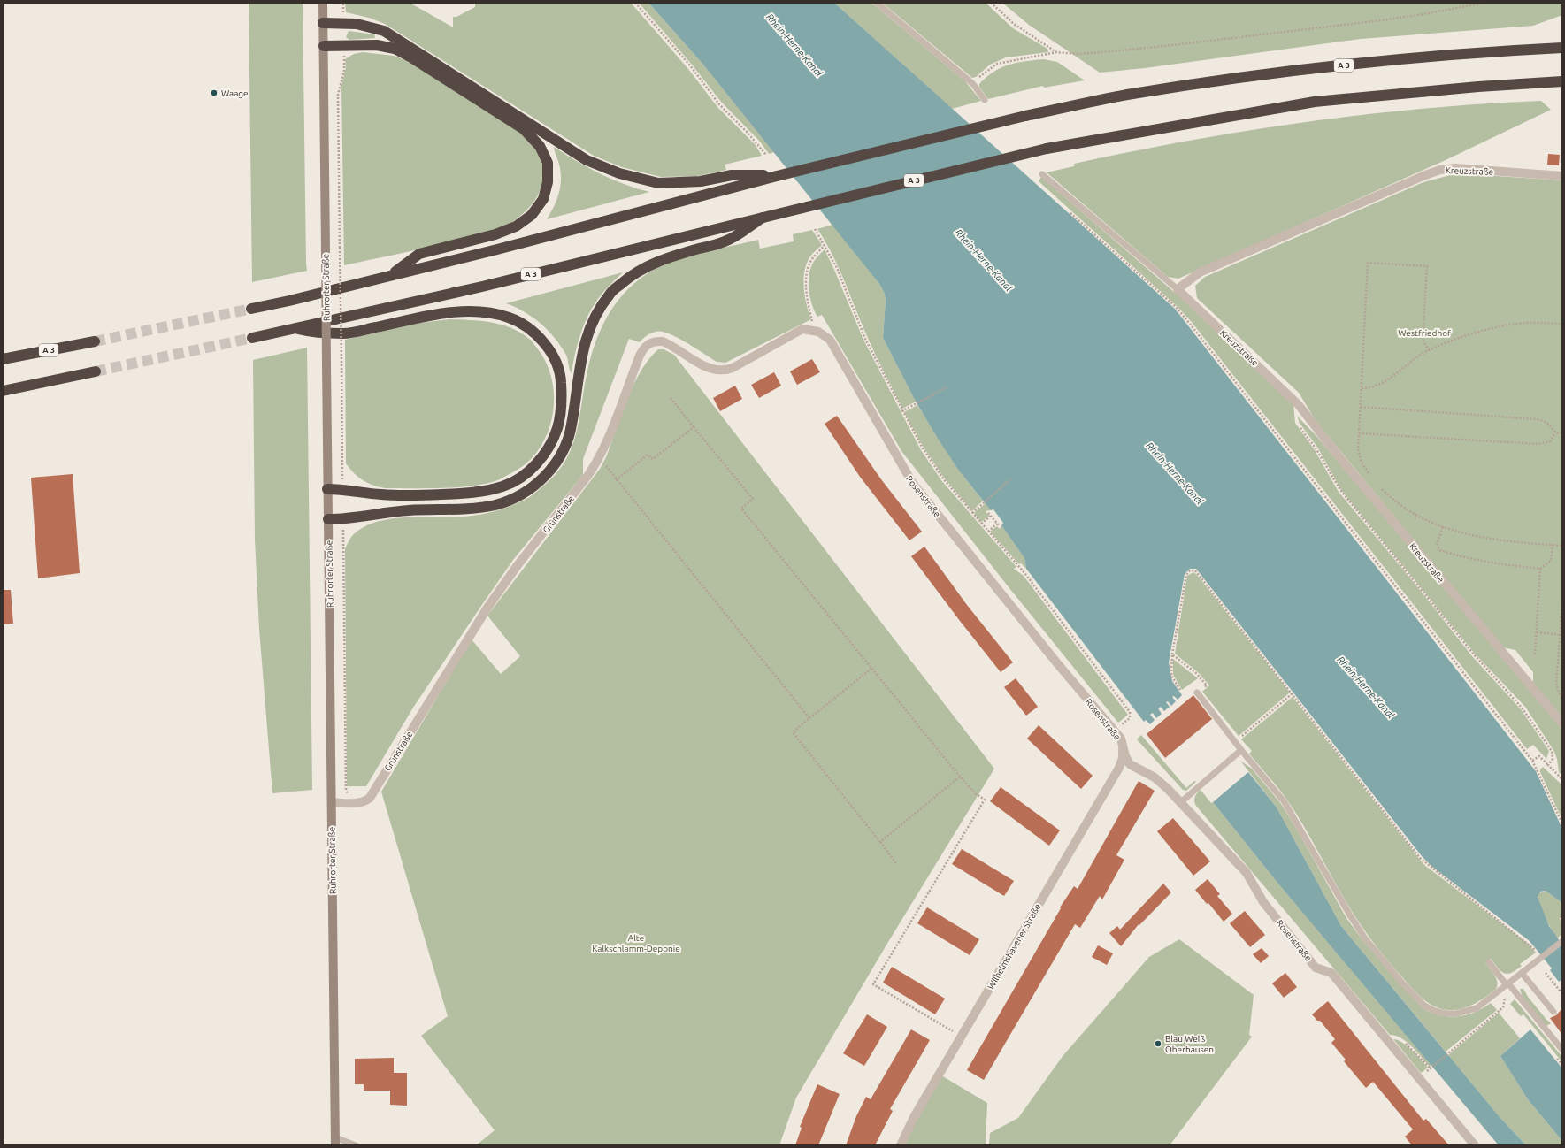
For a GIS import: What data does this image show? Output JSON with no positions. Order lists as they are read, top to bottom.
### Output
{
  "streets": {
    "highway": ["A 3"],
    "main road": ["Ruhrorter Straße"],
    "street": [
      "Kreuzstraße",
      "Rosenstraße",
      "Grünstraße",
      "Wilhelmshavener Straße"
    ]
  },
  "crossings": [
    ["Ruhrorter Straße", "Grünstraße"],
    ["Rosenstraße", "Grünstraße"],
    ["Rosenstraße", "Wilhelmshavener Straße"]
  ],
  "water": ["Rhein-Herne-Kanal"],
  "parks": ["Westfriedhof", "Alte Kalkschlamm-Deponie"],
  "places": ["Waage", "Blau Weiß Oberhausen"]
}
